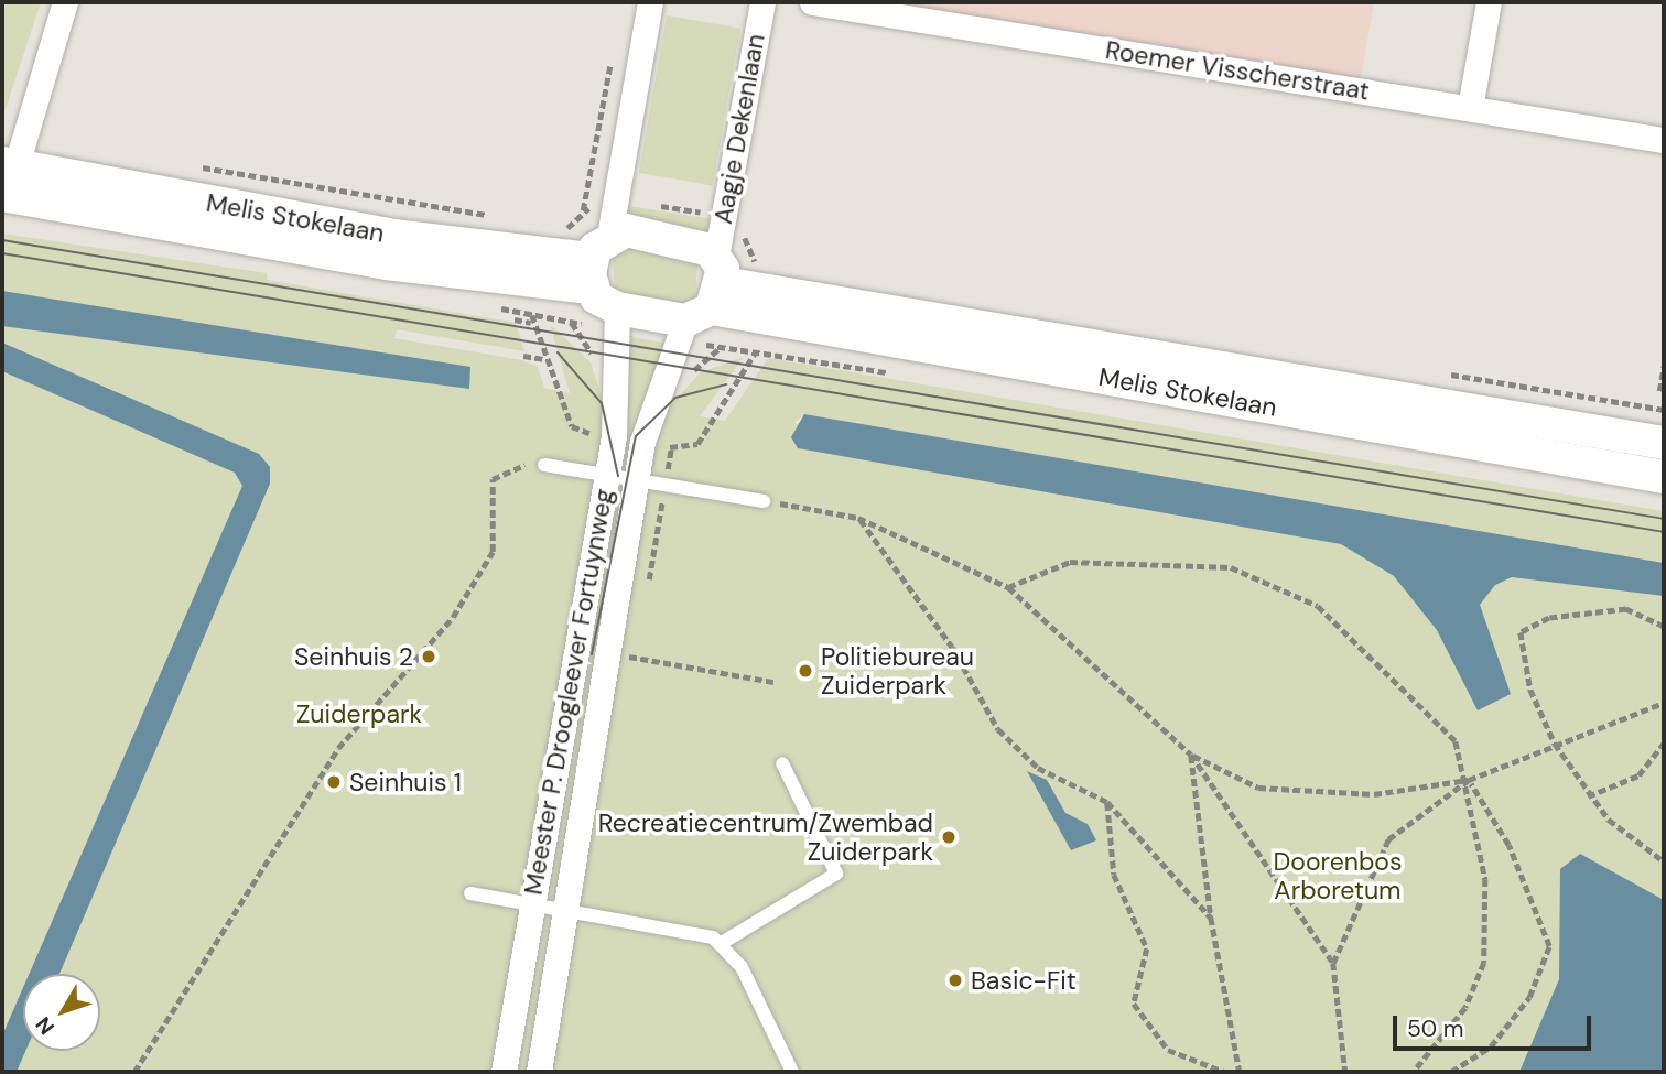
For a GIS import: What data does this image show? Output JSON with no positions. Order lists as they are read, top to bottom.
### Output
{
  "streets": {
    "street": [
      "Roemer Visscherstraat",
      "Aagje Dekenlaan",
      "Melis Stokelaan",
      "Meester P. Droogleever Fortuynweg"
    ]
  },
  "crossings": [
    ["Aagje Dekenlaan", "Melis Stokelaan"],
    ["Aagje Dekenlaan", "Meester P. Droogleever Fortuynweg"],
    ["Melis Stokelaan", "Meester P. Droogleever Fortuynweg"]
  ],
  "parks": ["Zuiderpark", "Doorenbos Arboretum"],
  "places": [
    "Seinhuis 2",
    "Politiebureau Zuiderpark",
    "Seinhuis 1",
    "Recreatiecentrum/Zwembad Zuiderpark",
    "Basic-Fit"
  ],
  "scale_bar": "50 m",
  "north": "bottom left"
}
